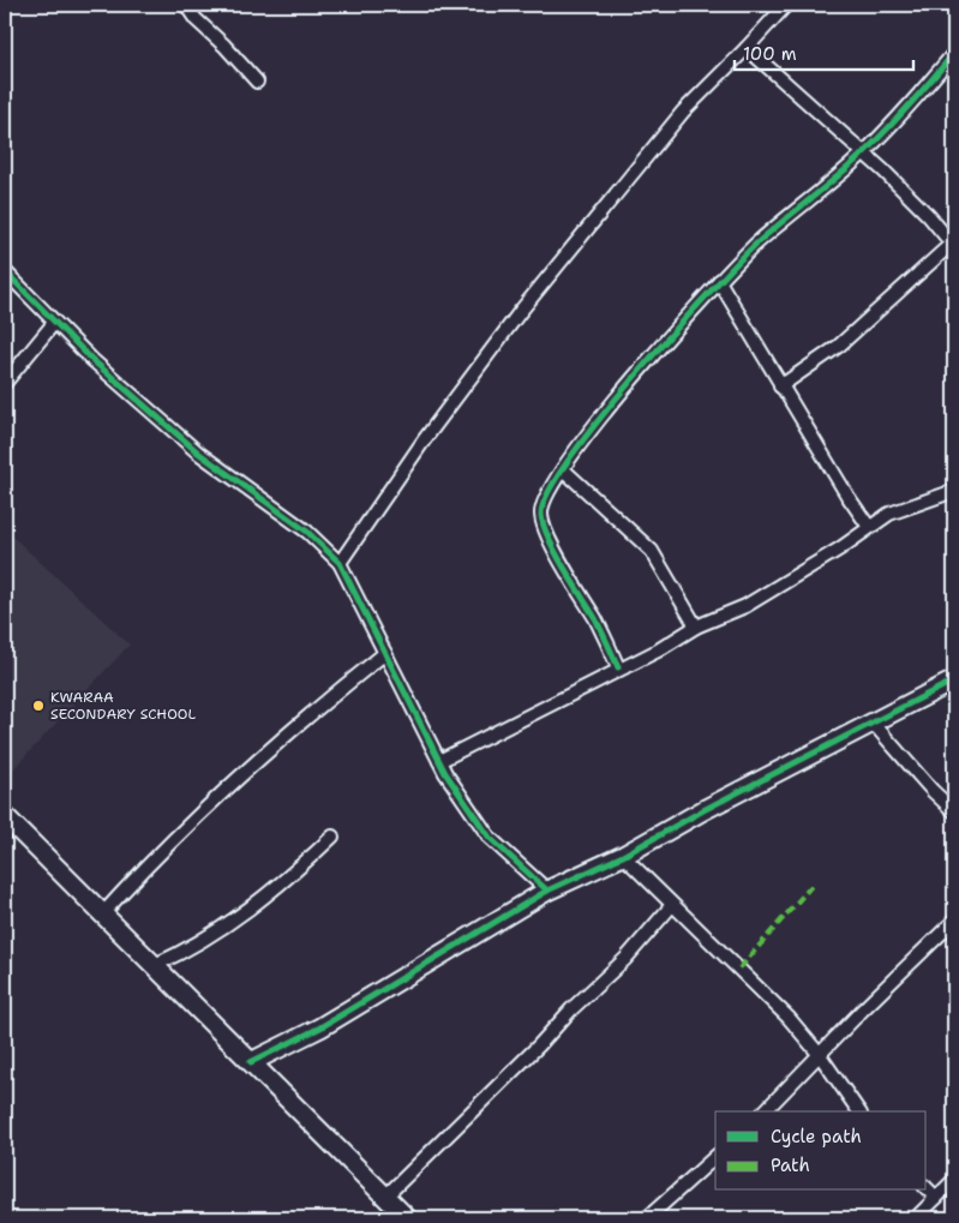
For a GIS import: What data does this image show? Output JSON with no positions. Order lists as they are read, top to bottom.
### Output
{
  "places": ["KWARAA SECONDARY SCHOOL"],
  "legend": ["Cycle path", "Path"],
  "scale_bar": "100 m"
}
